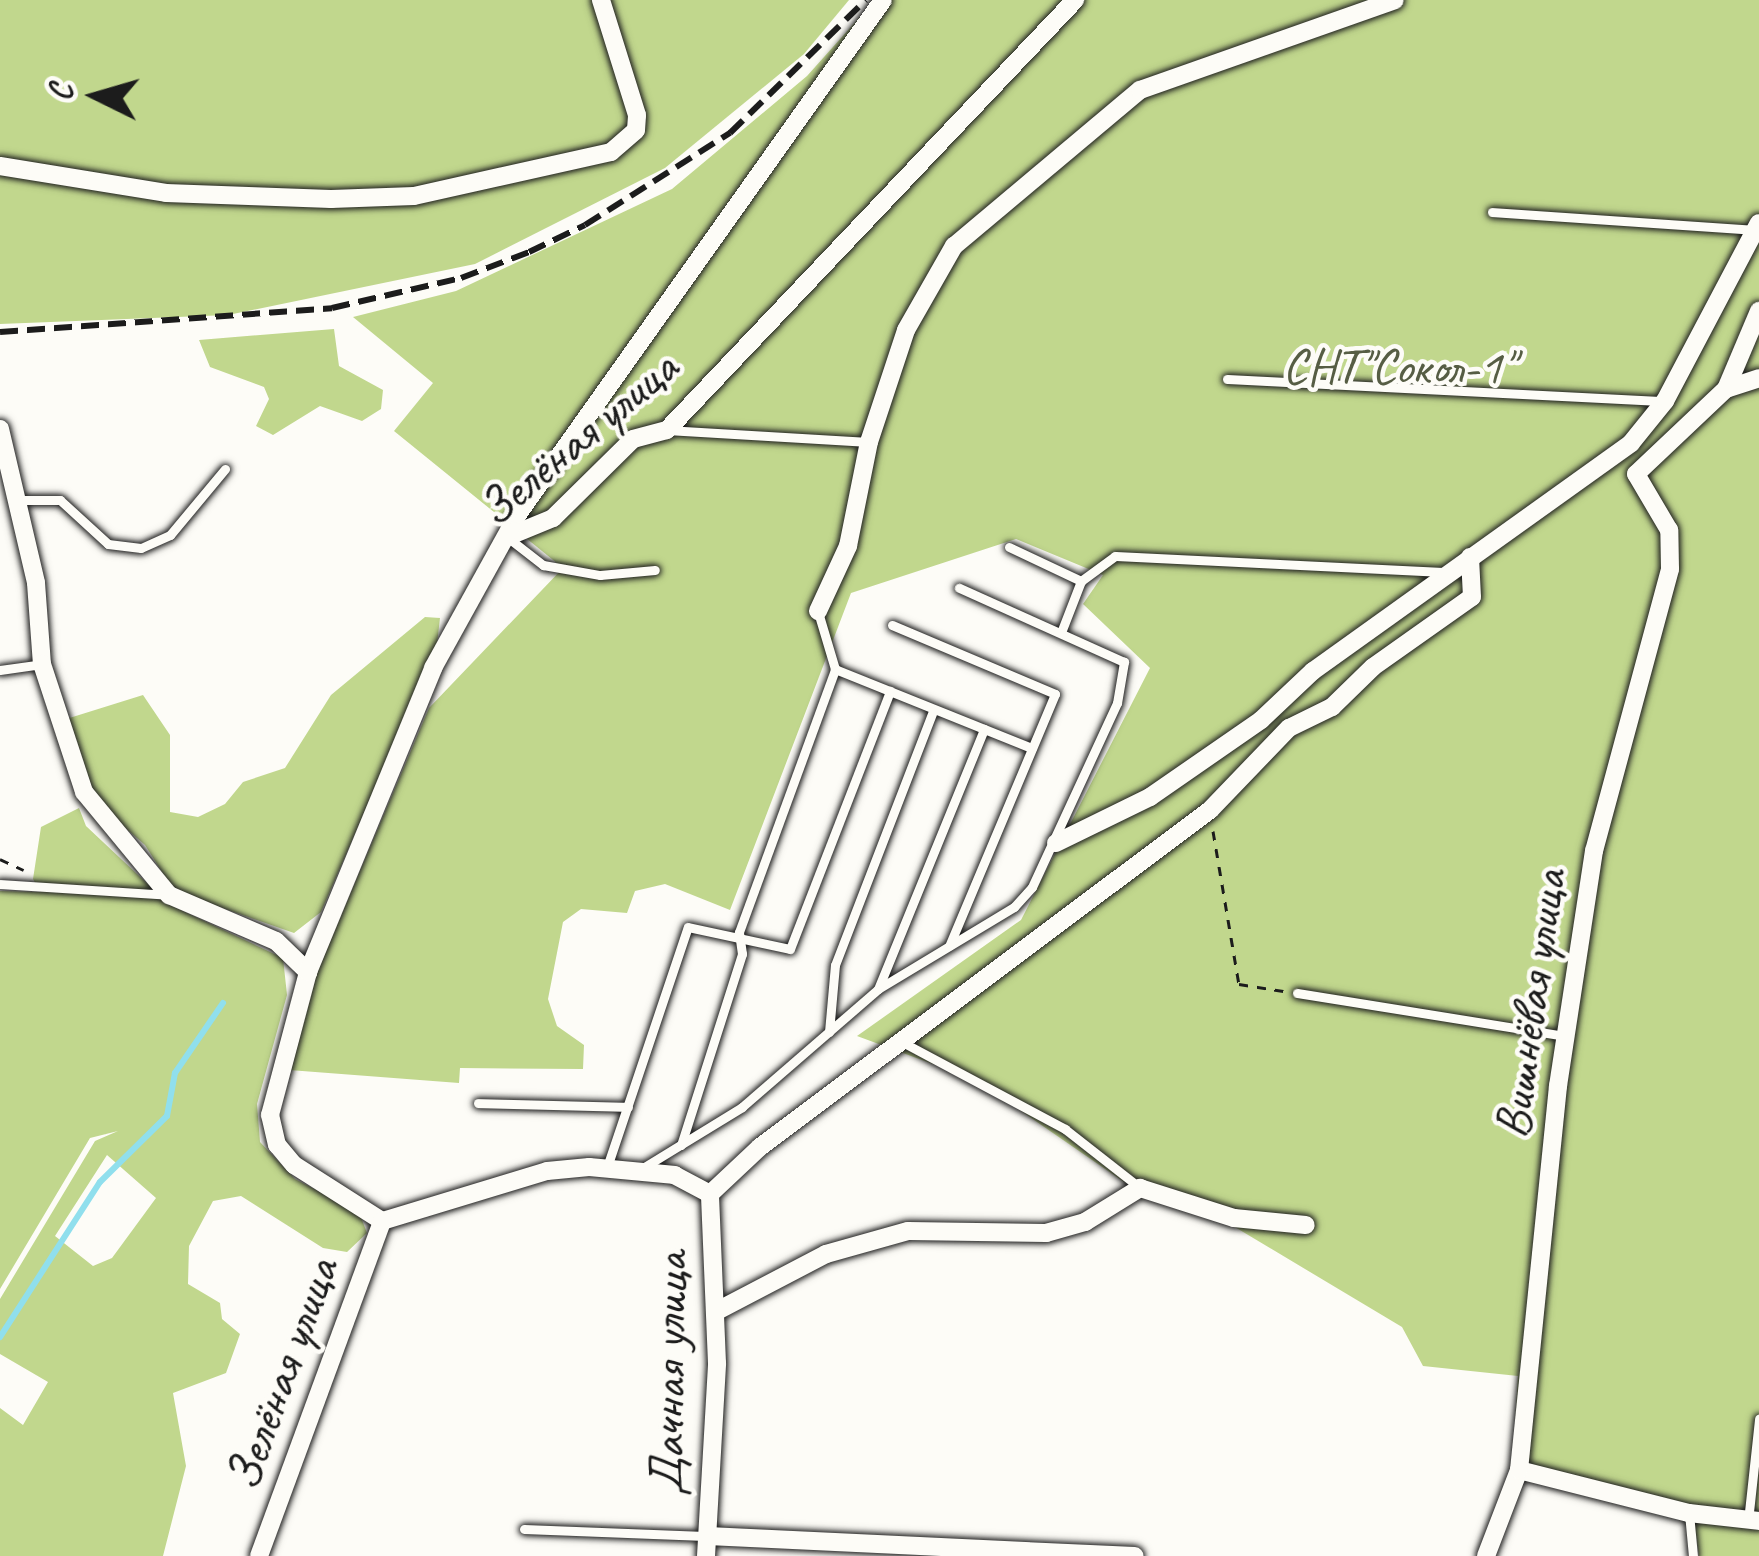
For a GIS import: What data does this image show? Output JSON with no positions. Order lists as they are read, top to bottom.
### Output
{
  "streets": {
    "street": ["Зелёная улица", "Вишнёвая улица", "Дачная улица"]
  },
  "parks": ["СНТ\"Сокол-1\""],
  "north": "left"
}
